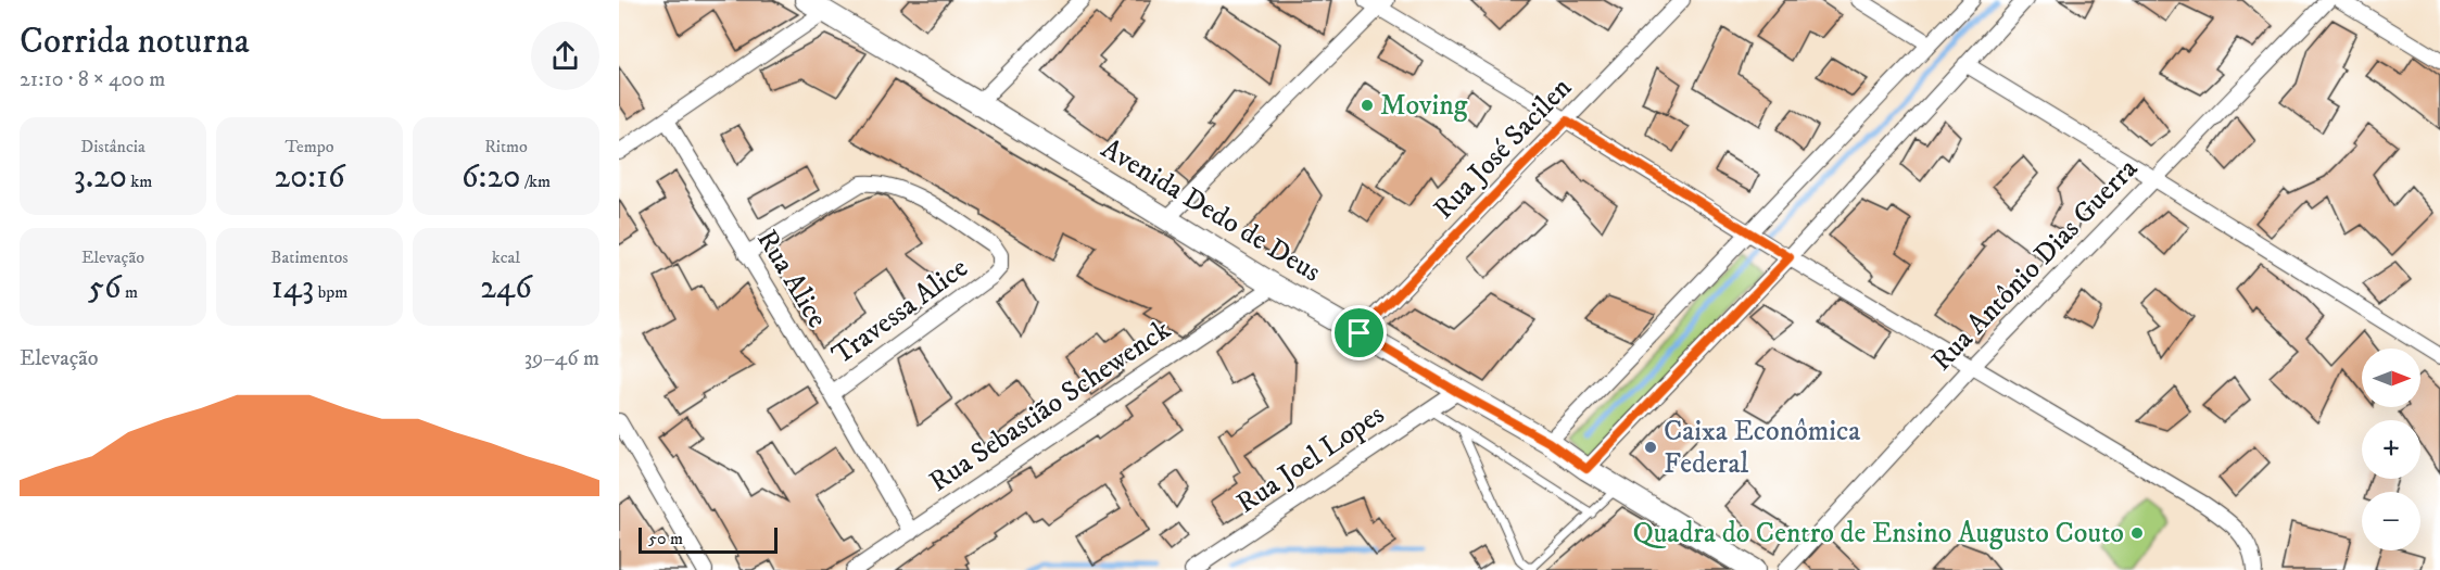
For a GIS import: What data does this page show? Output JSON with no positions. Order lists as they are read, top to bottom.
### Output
{
  "streets": {
    "main road": ["Avenida Dedo de Deus"],
    "street": [
      "Rua José Sacilen",
      "Rua Antônio Dias Guerra",
      "Rua Alice",
      "Travessa Alice",
      "Rua Sebastião Schewenck",
      "Rua Joel Lopes"
    ]
  },
  "crossings": [
    ["Rua José Sacilen", "Avenida Dedo de Deus"],
    ["Avenida Dedo de Deus", "Rua Sebastião Schewenck"],
    ["Avenida Dedo de Deus", "Rua Joel Lopes"],
    ["Rua Alice", "Travessa Alice"],
    ["Rua Alice", "Rua Sebastião Schewenck"]
  ],
  "places": ["Moving", "Caixa Econômica Federal", "Quadra do Centro de Ensino Augusto Couto"],
  "scale_bar": "50 m",
  "north": "right",
  "page": {
    "heading": ["Corrida noturna", "21:10 · 8 × 400 m"],
    "stats": [
      ["Distância", "3.20 km"],
      ["Tempo", "20:16"],
      ["Ritmo", "6:20 /km"],
      ["Elevação", "56 m"],
      ["Batimentos", "143 bpm"],
      ["kcal", "246"]
    ],
    "chart": ["Elevação", "39–46 m"],
    "map_buttons": ["+", "−"],
    "scale": "50 m"
  }
}
